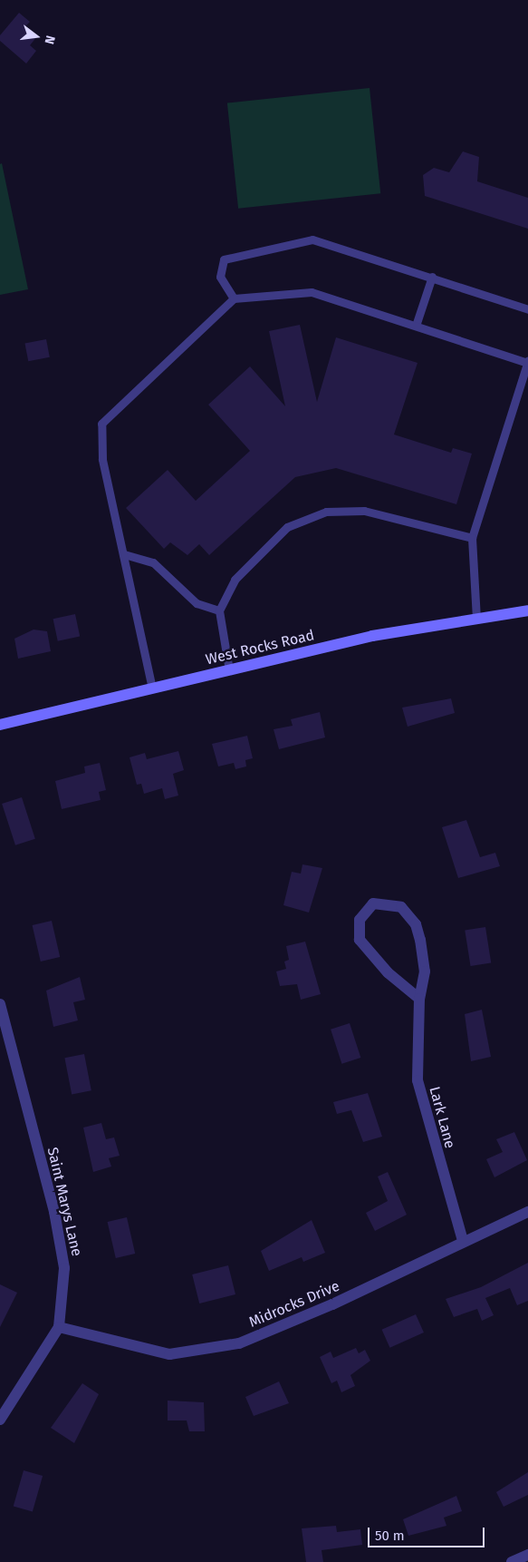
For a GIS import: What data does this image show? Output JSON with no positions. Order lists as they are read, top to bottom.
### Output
{
  "streets": {
    "main road": ["West Rocks Road"],
    "street": ["Lark Lane", "Saint Marys Lane", "Midrocks Drive"]
  },
  "crossings": [
    ["Lark Lane", "Midrocks Drive"],
    ["Saint Marys Lane", "Midrocks Drive"]
  ],
  "scale_bar": "50 m",
  "north": "right"
}
